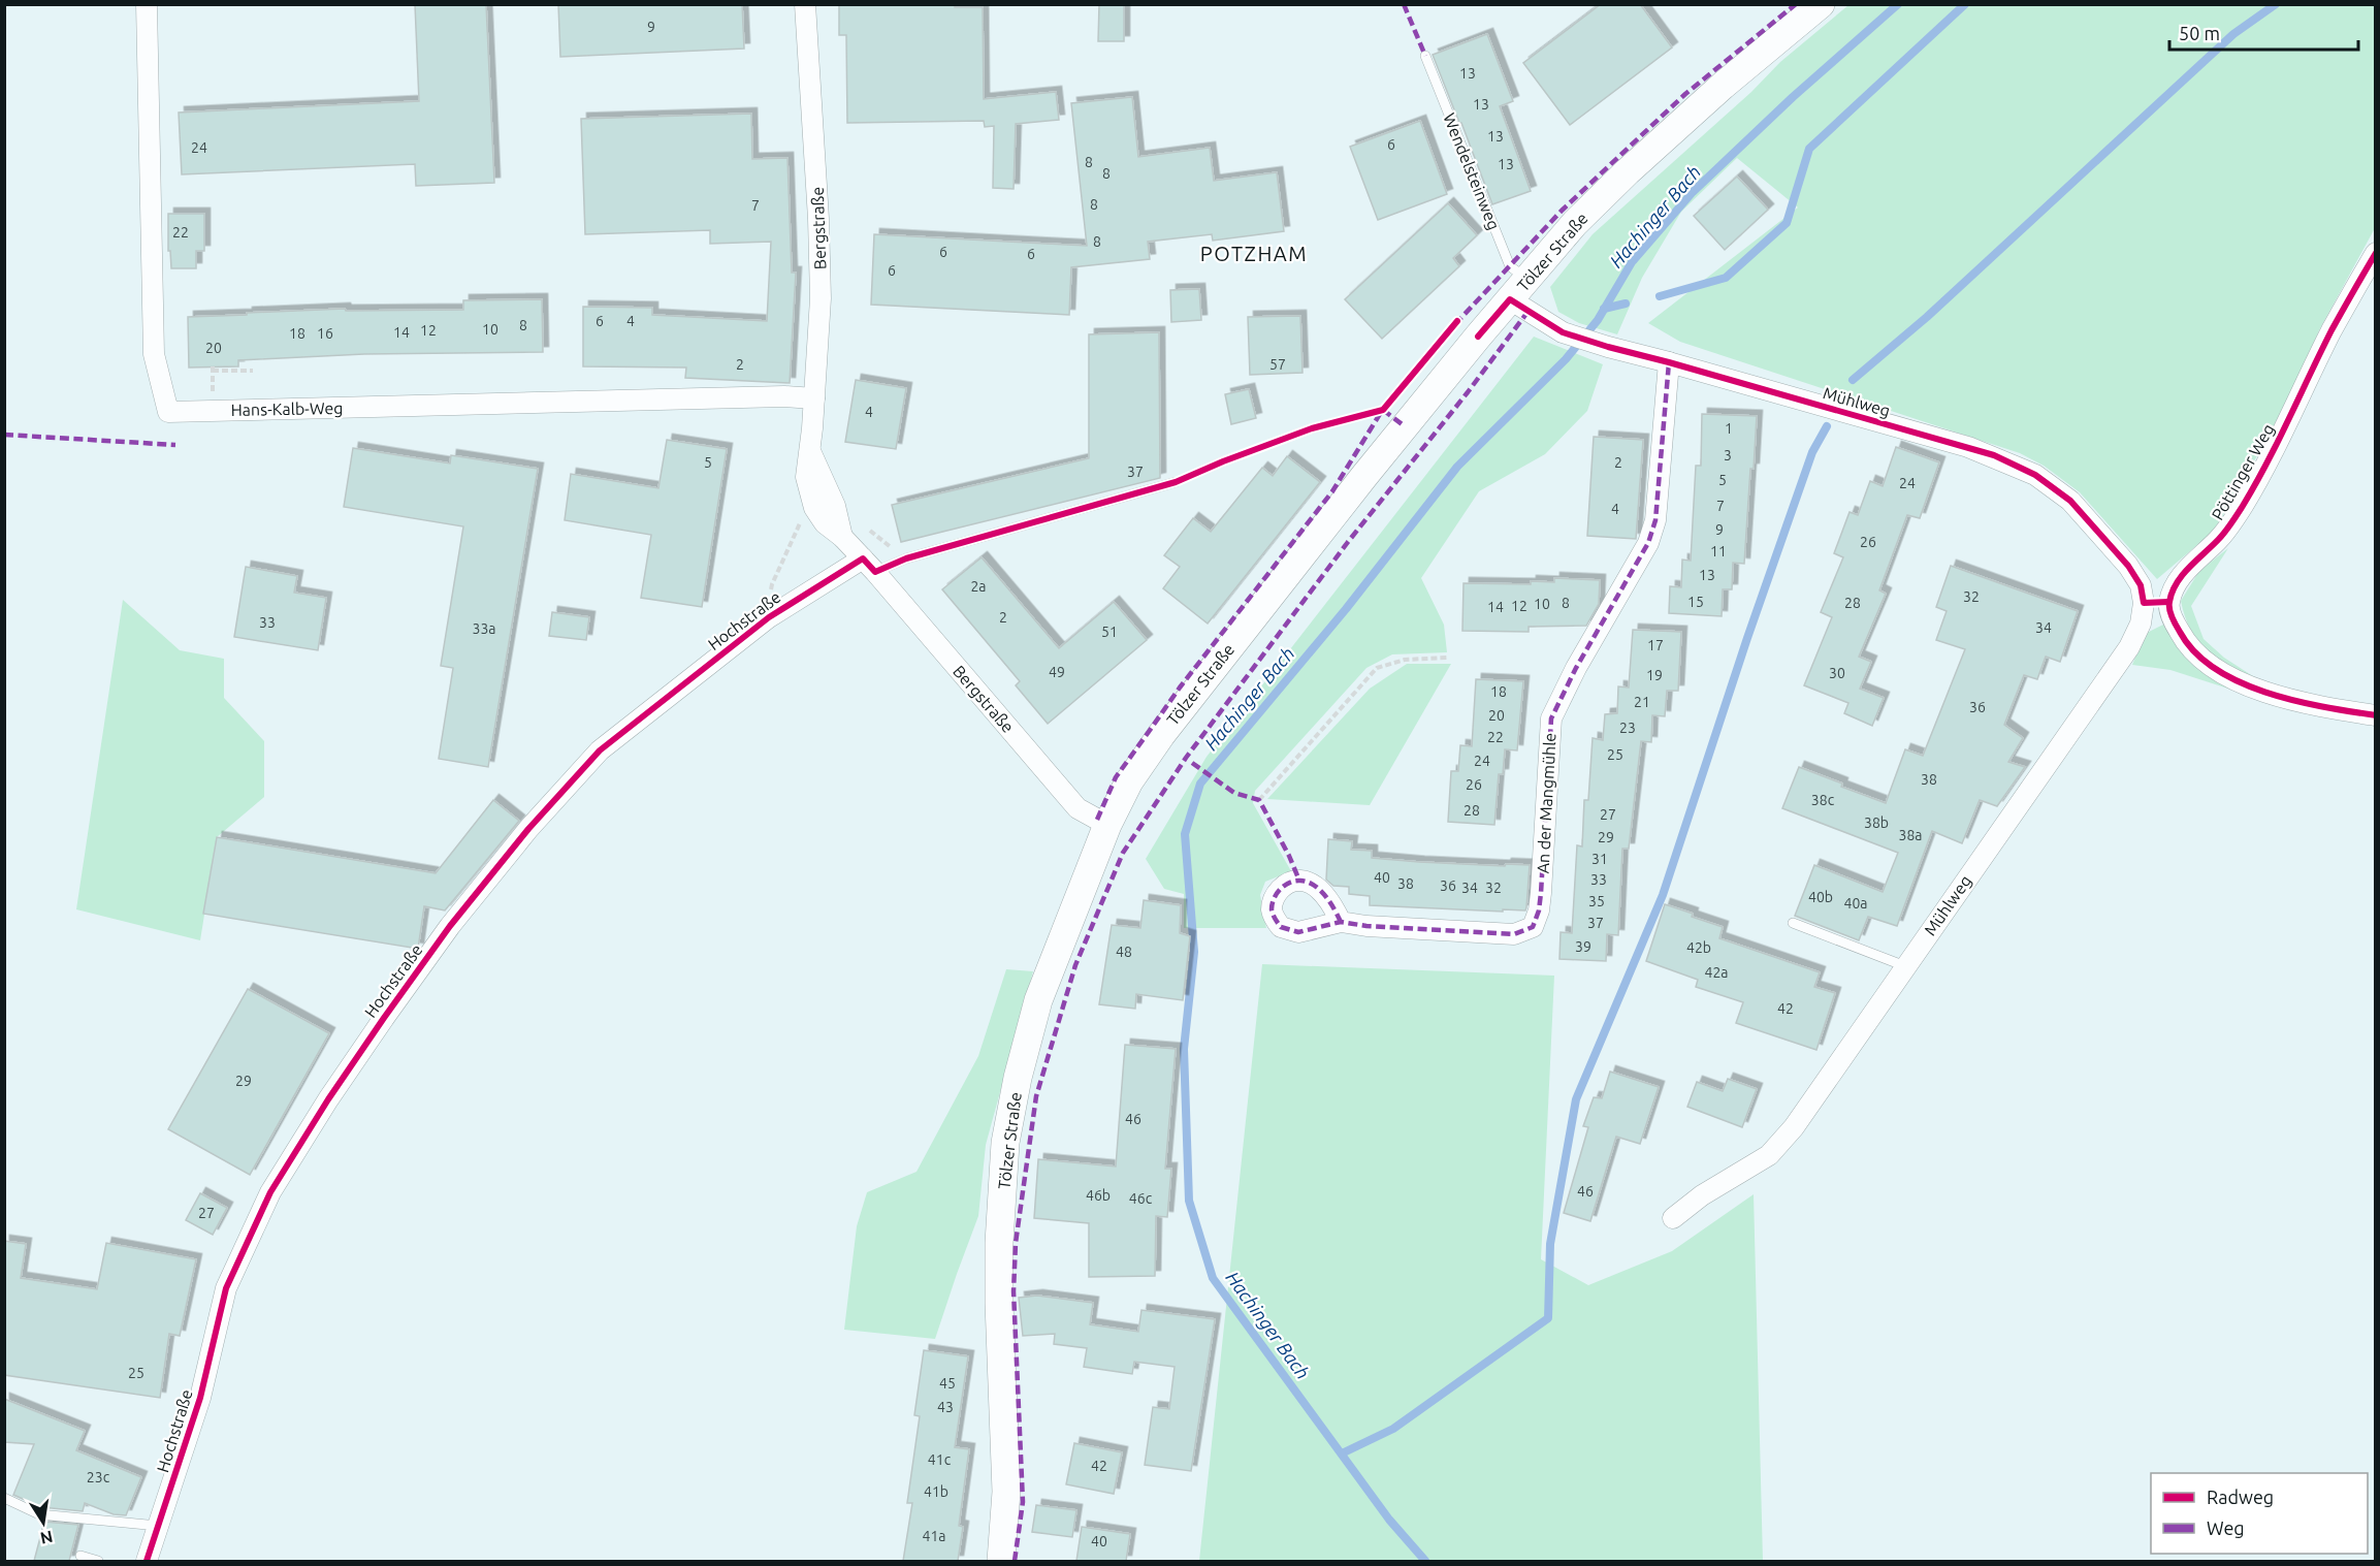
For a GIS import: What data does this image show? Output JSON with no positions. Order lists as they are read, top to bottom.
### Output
{
  "streets": {
    "main road": ["Tölzer Straße"],
    "street": [
      "Bergstraße",
      "Mühlweg",
      "Hans-Kalb-Weg",
      "Pöttinger Weg",
      "Hochstraße",
      "An der Mangmühle"
    ],
    "lane": ["Wendelsteinweg"]
  },
  "crossings": [
    ["Wendelsteinweg", "Tölzer Straße"],
    ["Wendelsteinweg", "Mühlweg"],
    ["Bergstraße", "Tölzer Straße"],
    ["Bergstraße", "Hans-Kalb-Weg"],
    ["Bergstraße", "Hochstraße"],
    ["Tölzer Straße", "Mühlweg"],
    ["Mühlweg", "An der Mangmühle"]
  ],
  "districts": ["POTZHAM"],
  "water": ["Hachinger Bach"],
  "house_numbers": [
    "9",
    "13",
    "13",
    "13",
    "6",
    "24",
    "8",
    "13",
    "8",
    "8",
    "7",
    "22",
    "8",
    "6",
    "6",
    "6",
    "6",
    "4",
    "8",
    "10",
    "12",
    "14",
    "18",
    "16",
    "20",
    "2",
    "57",
    "4",
    "1",
    "3",
    "5",
    "2",
    "37",
    "5",
    "24",
    "7",
    "4",
    "9",
    "26",
    "11",
    "13",
    "2a",
    "32",
    "15",
    "8",
    "28",
    "10",
    "12",
    "14",
    "2",
    "33",
    "34",
    "33a",
    "51",
    "17",
    "49",
    "30",
    "19",
    "18",
    "21",
    "36",
    "20",
    "23",
    "22",
    "25",
    "24",
    "38",
    "26",
    "38c",
    "28",
    "27",
    "38b",
    "38a",
    "29",
    "31",
    "40",
    "33",
    "38",
    "36",
    "34",
    "32",
    "40b",
    "35",
    "40a",
    "37",
    "39",
    "42b",
    "48",
    "42a",
    "42",
    "29",
    "46",
    "46",
    "46b",
    "46c",
    "27",
    "25",
    "45",
    "43",
    "41c",
    "42",
    "23c",
    "41b",
    "41a",
    "40"
  ],
  "legend": ["Radweg", "Weg"],
  "scale_bar": "50 m",
  "north": "bottom"
}
